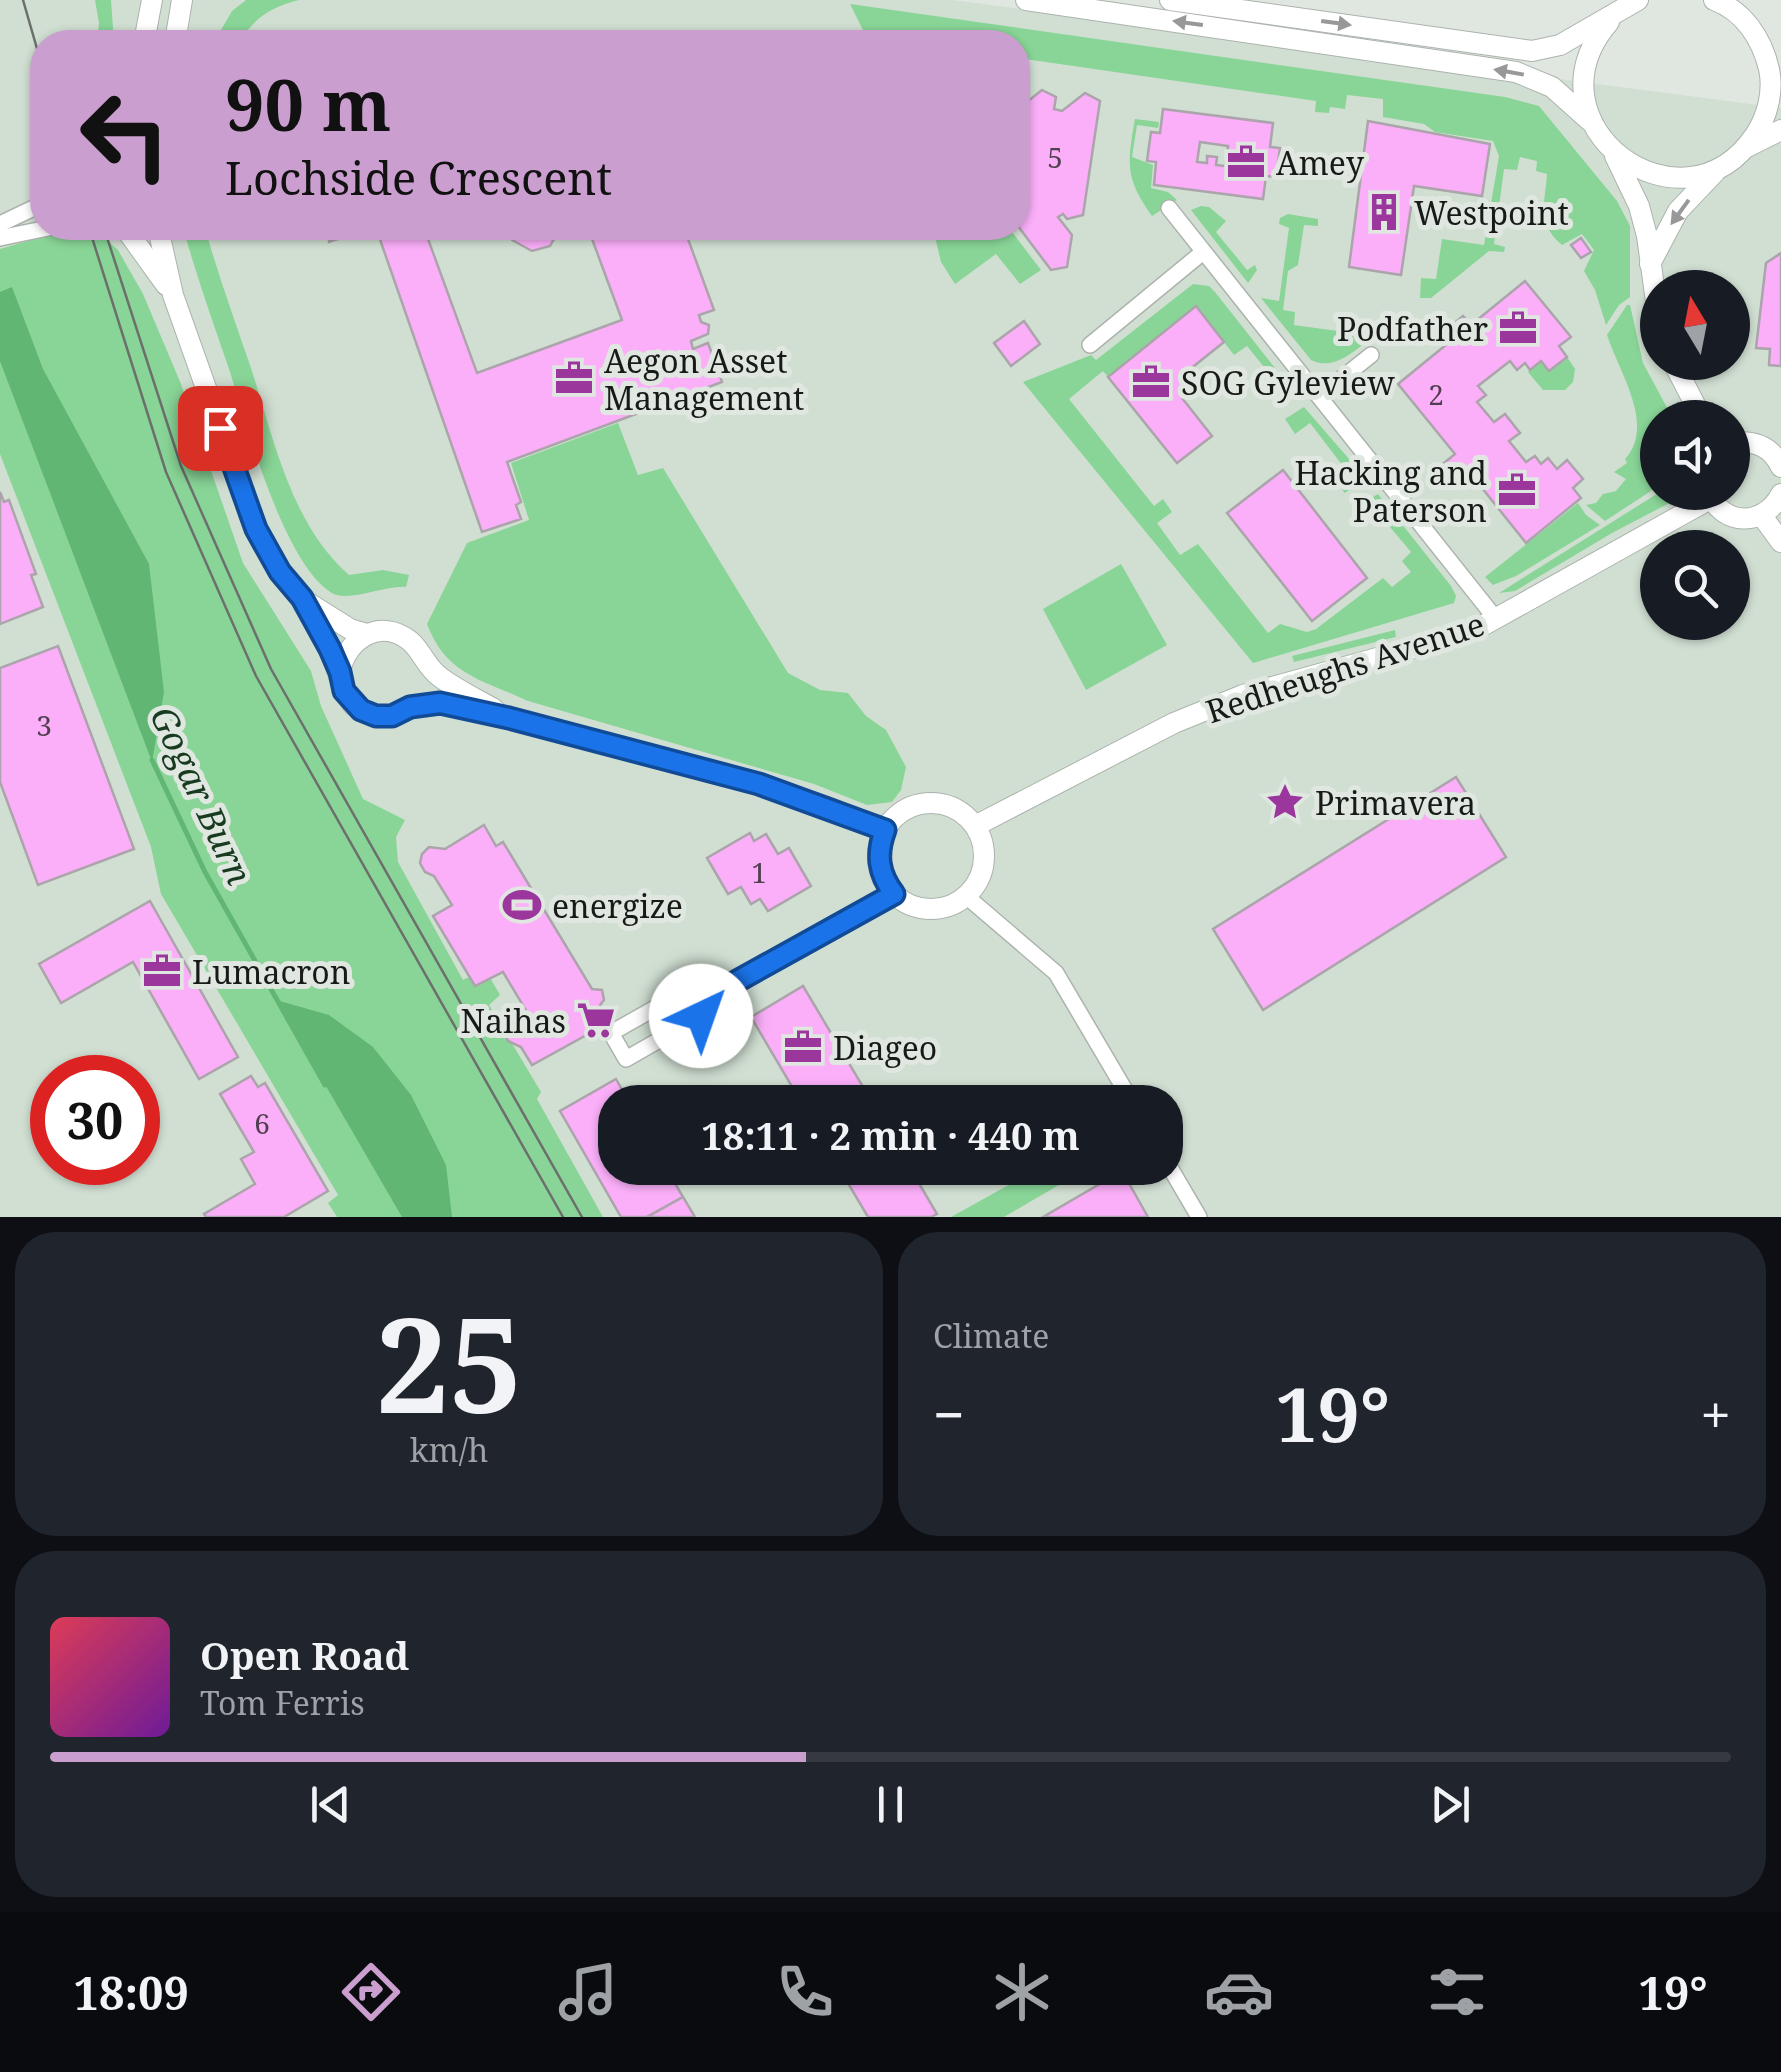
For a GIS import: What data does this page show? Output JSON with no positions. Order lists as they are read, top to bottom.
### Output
{
  "streets": {
    "street": ["Redheughs Avenue"]
  },
  "water": ["Gogar Burn"],
  "places": {
    "office": [
      "Amey",
      "Podfather",
      "Aegon Asset Management",
      "SOG Gyleview",
      "Hacking and Paterson",
      "Lumacron",
      "Diageo"
    ],
    "building": ["Westpoint"],
    "place": ["Primavera"],
    "sports": ["energize"],
    "supermarket": ["Naihas"]
  },
  "house_numbers": [
    "5",
    "2",
    "3",
    "1",
    "6"
  ],
  "north": "top",
  "page": {
    "turn": ["90 m", "Lochside Crescent"],
    "limit": "30",
    "trip": "18:11 · 2 min · 440 m",
    "tile": [
      ["25", "km/h"],
      "Climate"
    ],
    "heat": ["−", "19°", "+"],
    "song": ["Open Road", "Tom Ferris"],
    "tabs": ["18:09", "19°"]
  }
}
